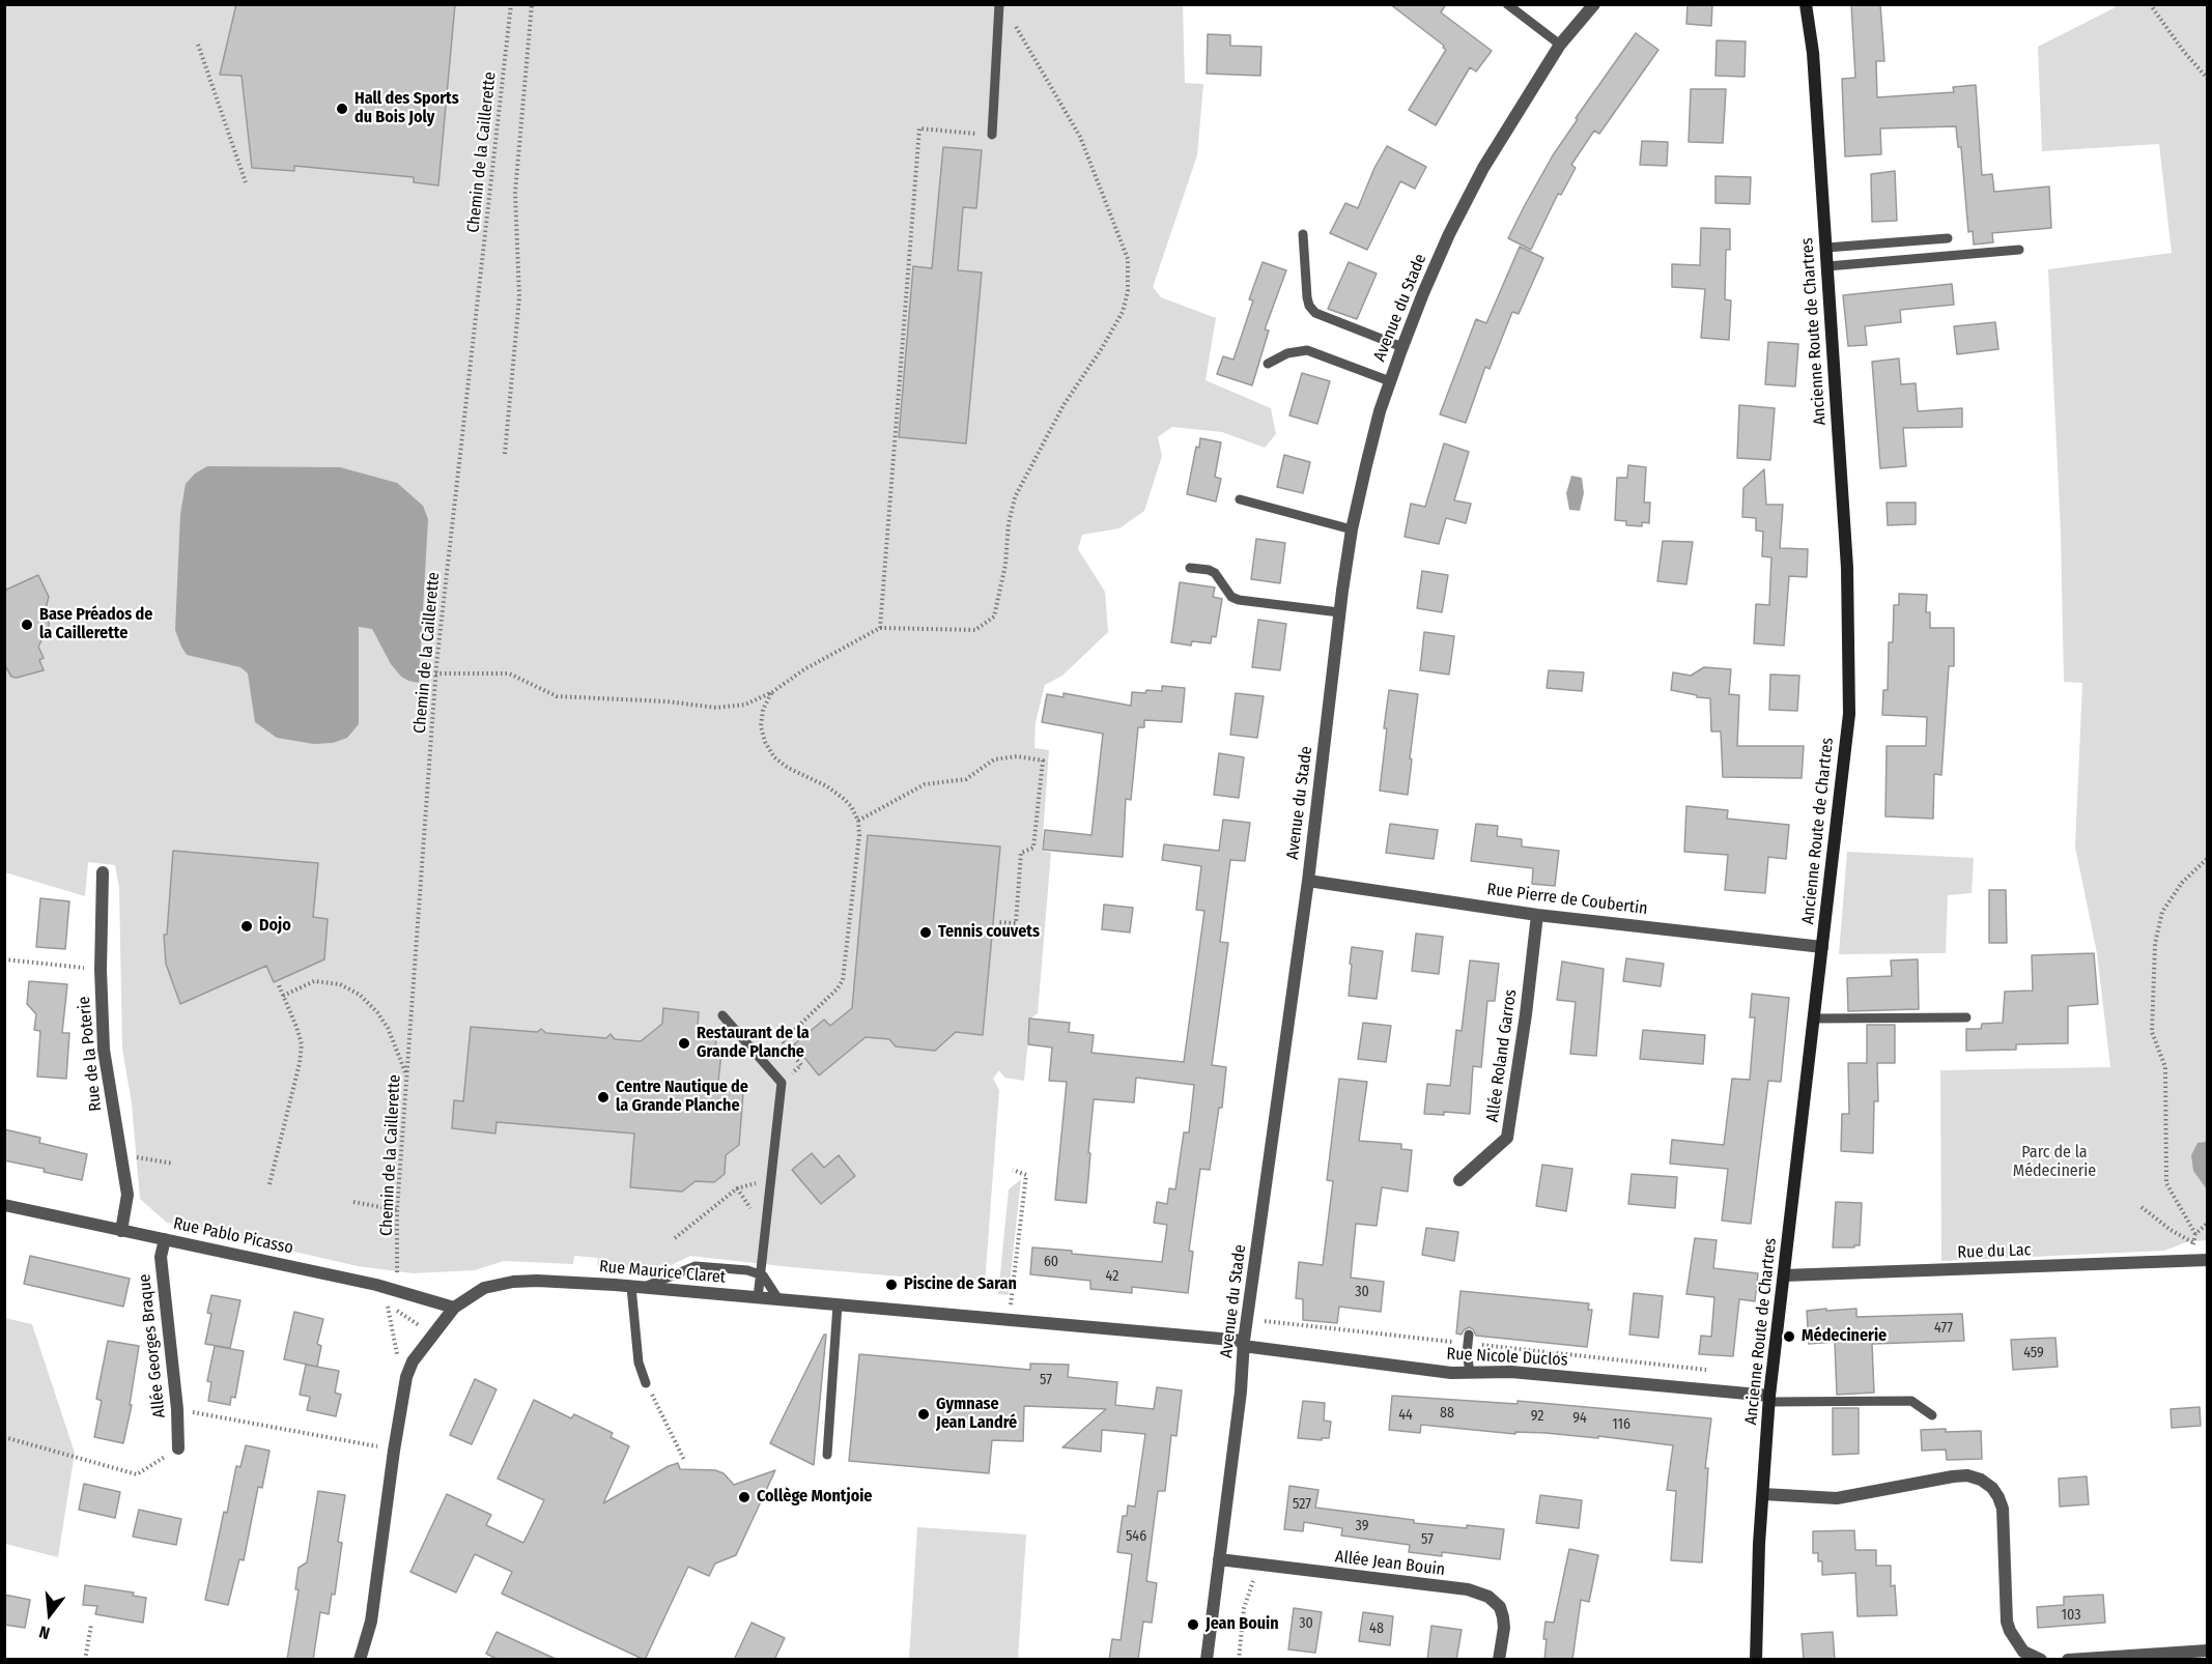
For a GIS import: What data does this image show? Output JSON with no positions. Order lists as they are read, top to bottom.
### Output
{
  "streets": {
    "main road": ["Ancienne Route de Chartres"],
    "street": [
      "Avenue du Stade",
      "Rue Pierre de Coubertin",
      "Rue de la Poterie",
      "Allée Roland Garros",
      "Rue Pablo Picasso",
      "Rue du Lac",
      "Rue Maurice Claret",
      "Allée Georges Braque",
      "Rue Nicole Duclos",
      "Allée Jean Bouin"
    ],
    "path": ["Chemin de la Caillerette"]
  },
  "crossings": [
    ["Chemin de la Caillerette", "Rue Pablo Picasso"],
    ["Chemin de la Caillerette", "Rue Maurice Claret"],
    ["Avenue du Stade", "Rue Pierre de Coubertin"],
    ["Avenue du Stade", "Rue Maurice Claret"],
    ["Avenue du Stade", "Rue Nicole Duclos"],
    ["Avenue du Stade", "Allée Jean Bouin"],
    ["Ancienne Route de Chartres", "Rue Pierre de Coubertin"],
    ["Ancienne Route de Chartres", "Rue du Lac"],
    ["Ancienne Route de Chartres", "Rue Nicole Duclos"],
    ["Rue Pierre de Coubertin", "Allée Roland Garros"],
    ["Rue de la Poterie", "Rue Pablo Picasso"],
    ["Rue Pablo Picasso", "Rue Maurice Claret"],
    ["Rue Pablo Picasso", "Allée Georges Braque"],
    ["Rue Maurice Claret", "Rue Nicole Duclos"]
  ],
  "parks": ["Parc de la Médecinerie"],
  "places": [
    "Hall des Sports du Bois Joly",
    "Base Préados de la Caillerette",
    "Dojo",
    "Tennis couvets",
    "Restaurant de la Grande Planche",
    "Centre Nautique de la Grande Planche",
    "Piscine de Saran",
    "Médecinerie",
    "Gymnase Jean Landré",
    "Collège Montjoie",
    "Jean Bouin"
  ],
  "house_numbers": [
    "60",
    "42",
    "30",
    "477",
    "459",
    "57",
    "88",
    "44",
    "92",
    "94",
    "116",
    "527",
    "39",
    "546",
    "57",
    "103",
    "30",
    "48"
  ],
  "north": "bottom"
}
